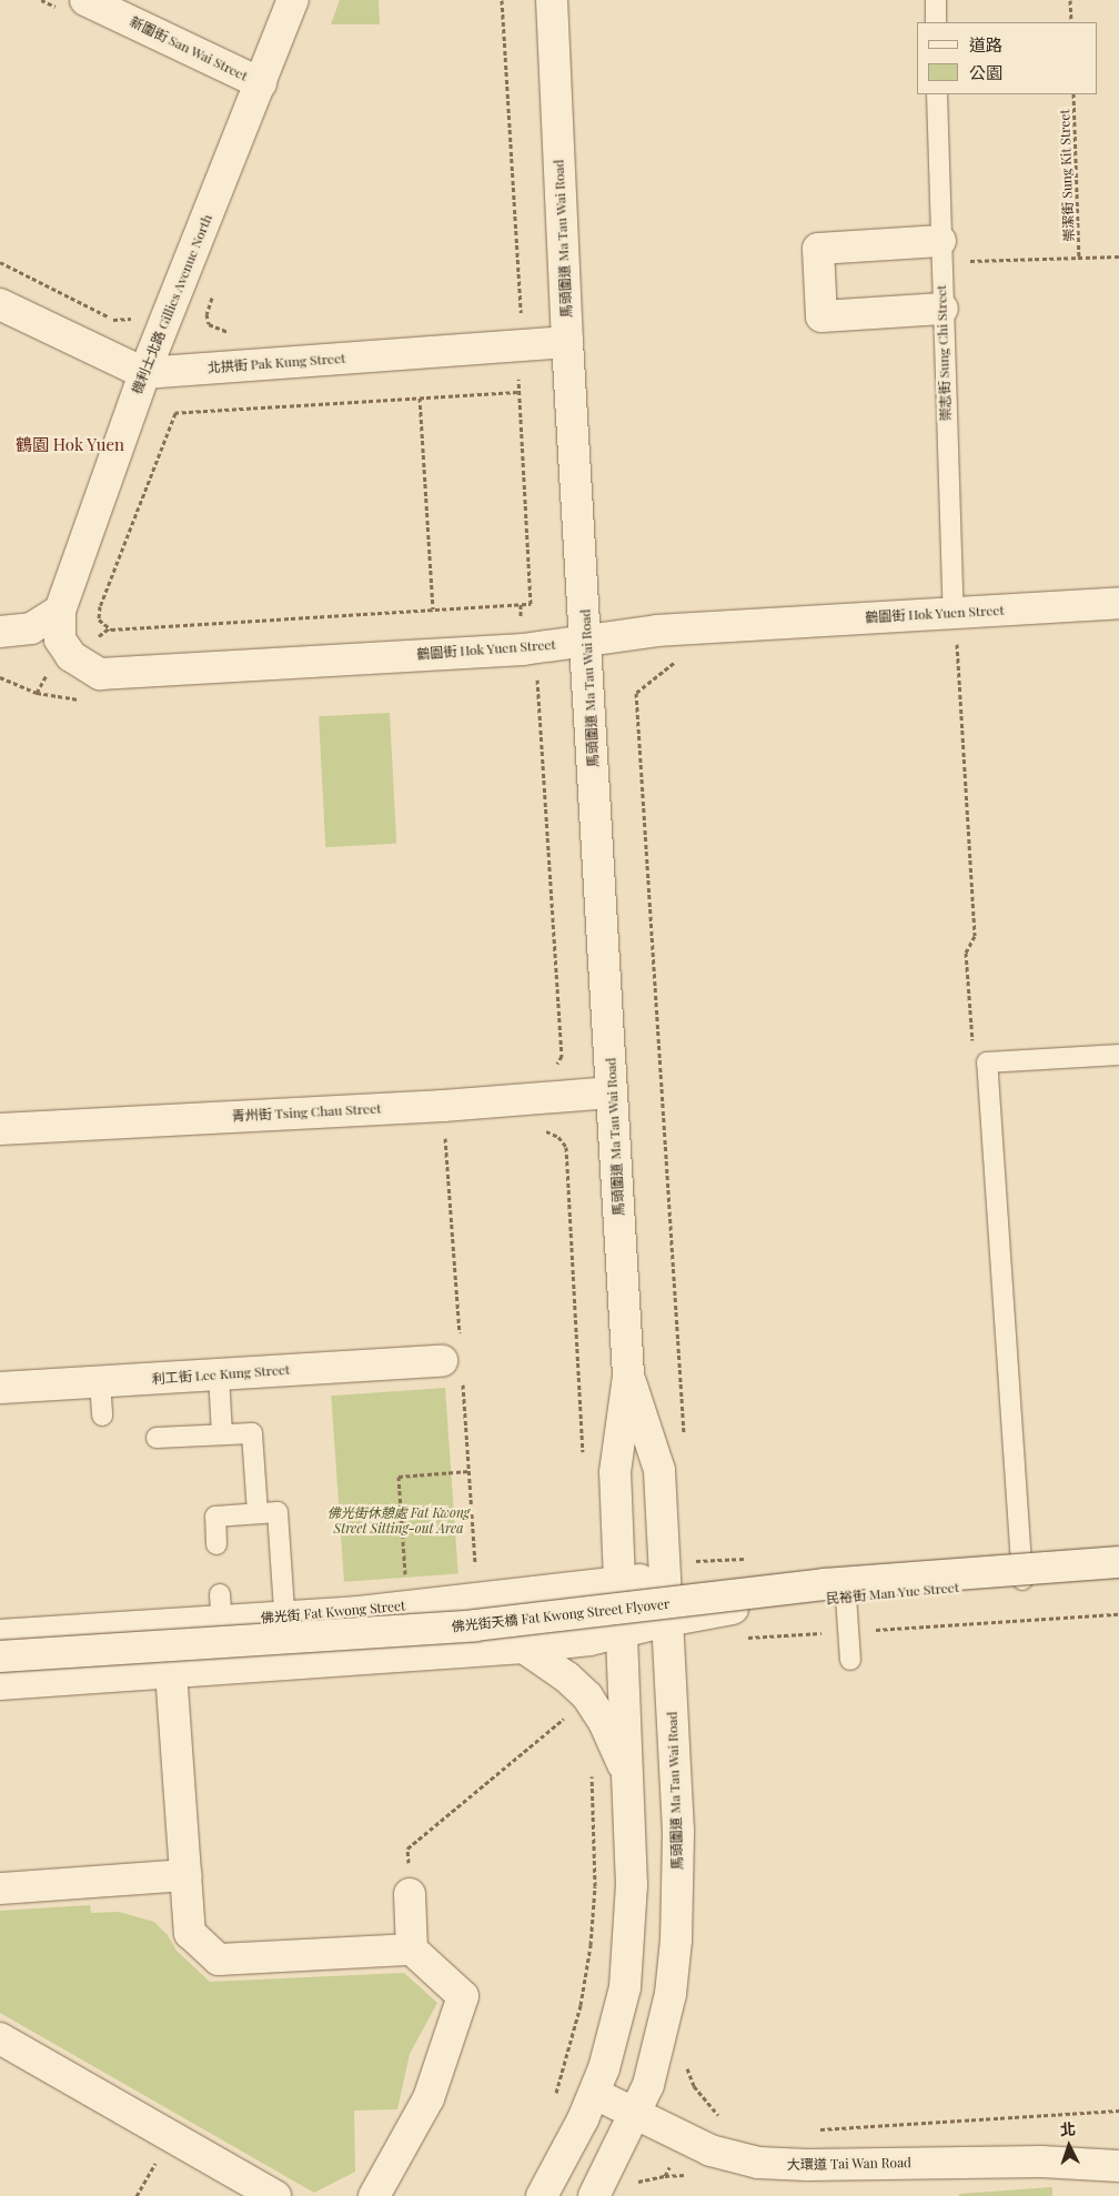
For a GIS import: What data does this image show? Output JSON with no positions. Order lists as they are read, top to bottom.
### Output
{
  "streets": {
    "street": [
      "新圍街 San Wai Street",
      "馬頭圍道 Ma Tau Wai Road",
      "機利士北路 Gillies Avenue North",
      "北拱街 Pak Kung Street",
      "鶴園街 Hok Yuen Street",
      "青州街 Tsing Chau Street",
      "利工街 Lee Kung Street",
      "民裕街 Man Yue Street",
      "佛光街 Fat Kwong Street",
      "佛光街天橋 Fat Kwong Street Flyover",
      "大環道 Tai Wan Road"
    ],
    "lane": ["崇志街 Sung Chi Street"],
    "path": ["崇潔街 Sung Kit Street"]
  },
  "crossings": [
    ["新圍街 San Wai Street", "機利士北路 Gillies Avenue North"],
    ["馬頭圍道 Ma Tau Wai Road", "北拱街 Pak Kung Street"],
    ["馬頭圍道 Ma Tau Wai Road", "鶴園街 Hok Yuen Street"],
    ["馬頭圍道 Ma Tau Wai Road", "青州街 Tsing Chau Street"],
    ["馬頭圍道 Ma Tau Wai Road", "民裕街 Man Yue Street"],
    ["馬頭圍道 Ma Tau Wai Road", "佛光街 Fat Kwong Street"],
    ["馬頭圍道 Ma Tau Wai Road", "大環道 Tai Wan Road"],
    ["機利士北路 Gillies Avenue North", "北拱街 Pak Kung Street"],
    ["機利士北路 Gillies Avenue North", "鶴園街 Hok Yuen Street"],
    ["崇志街 Sung Chi Street", "鶴園街 Hok Yuen Street"]
  ],
  "districts": ["鶴園 Hok Yuen"],
  "parks": ["佛光街休憩處 Fat Kwong Street Sitting-out Area"],
  "legend": ["道路", "公園"],
  "north": "top"
}
